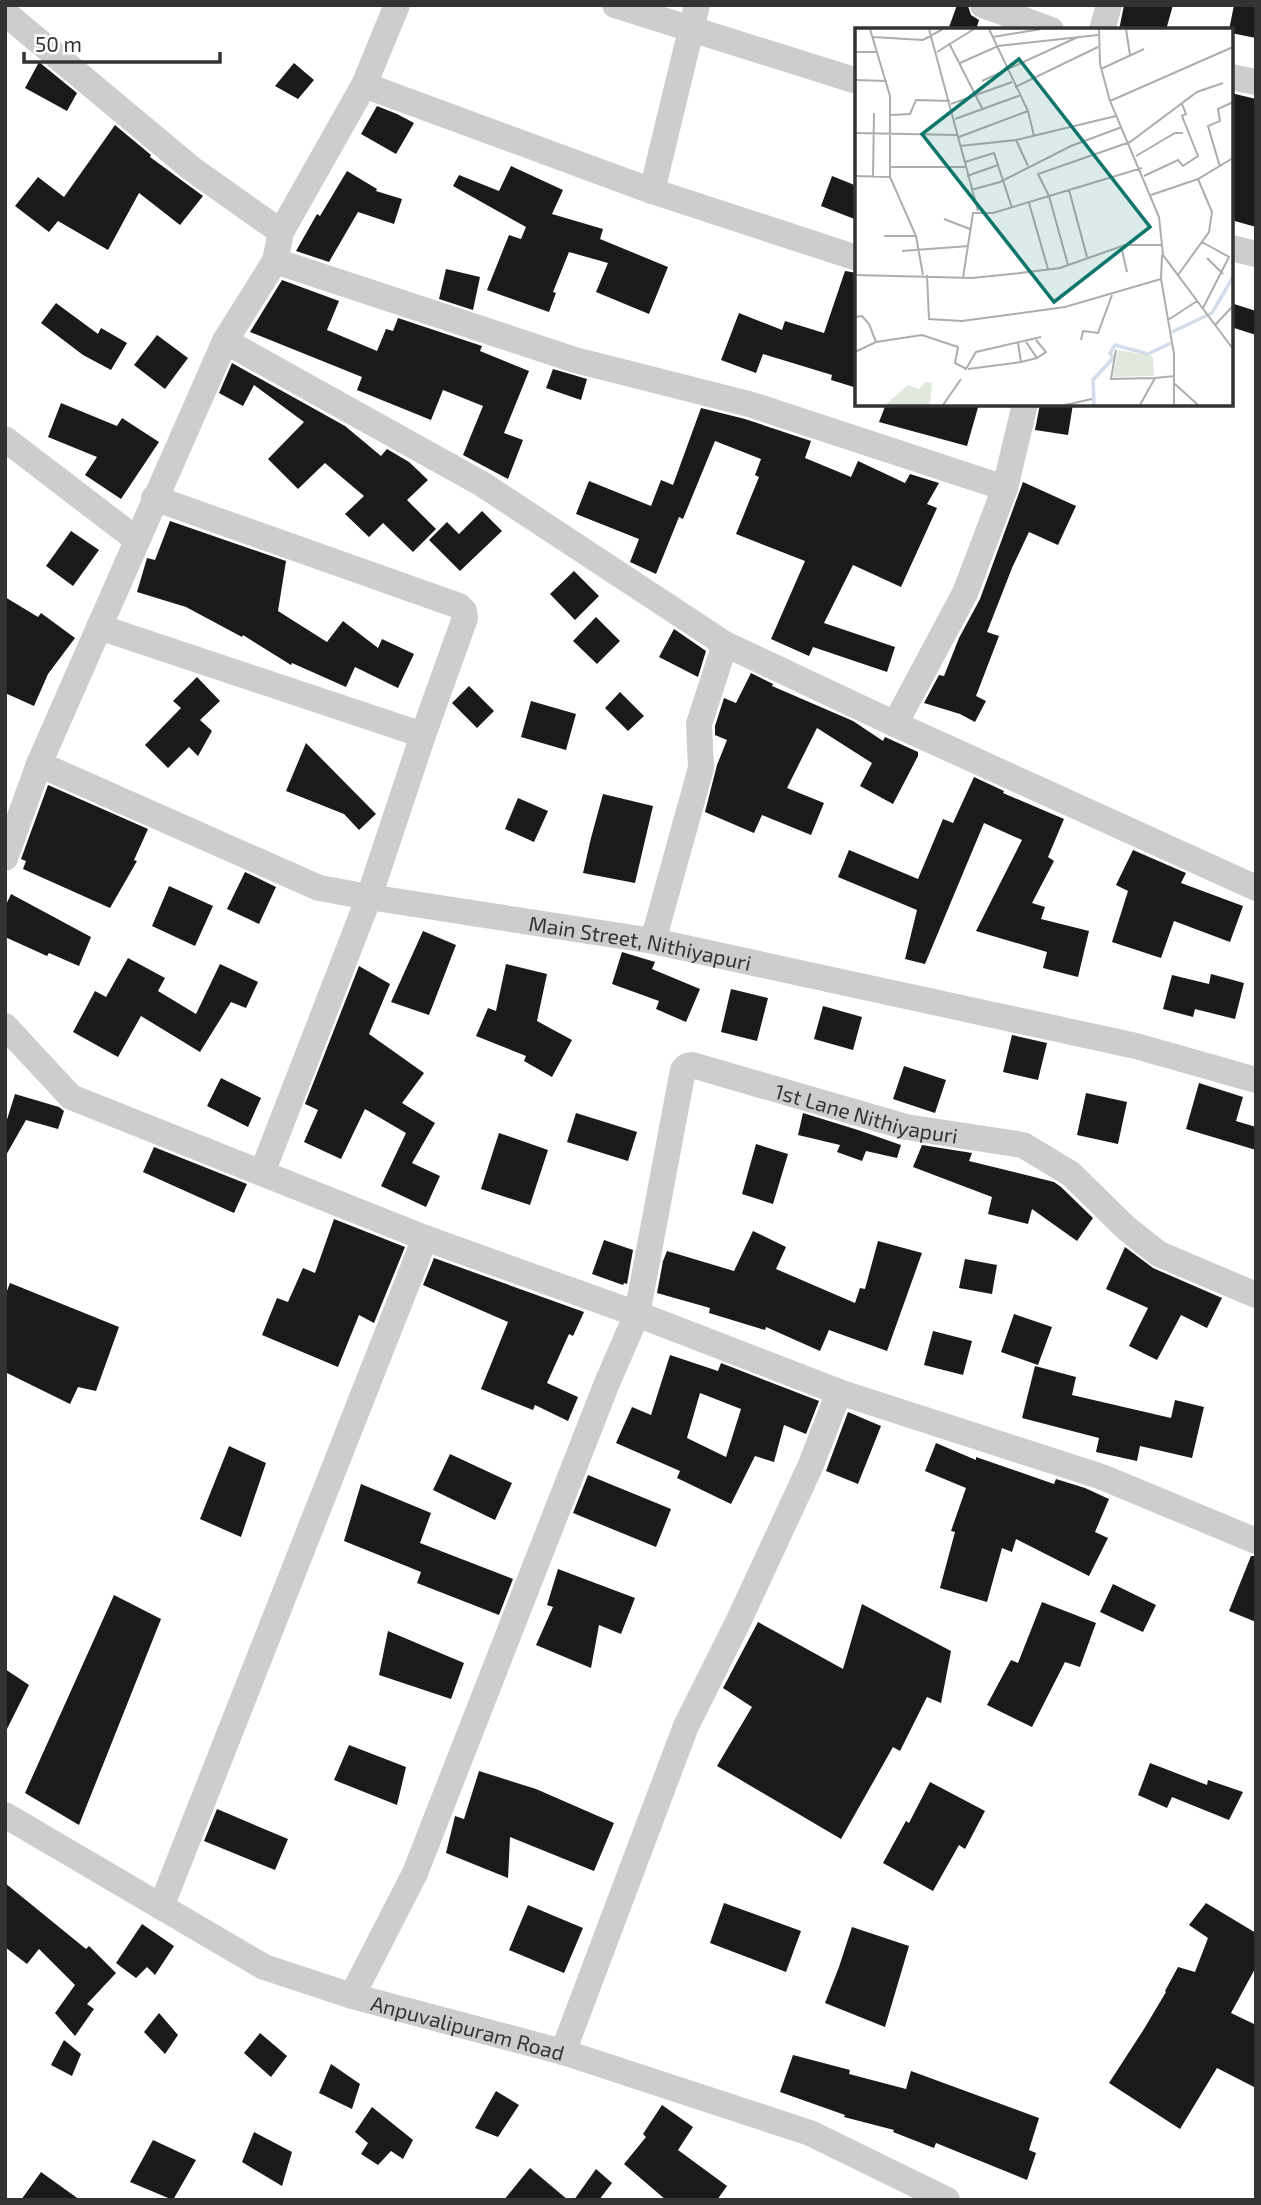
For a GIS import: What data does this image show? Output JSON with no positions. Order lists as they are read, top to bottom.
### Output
{
  "streets": {
    "street": ["Main Street, Nithiyapuri", "1st Lane Nithiyapuri", "Anpuvalipuram Road"]
  },
  "scale_bar": "50 m"
}
